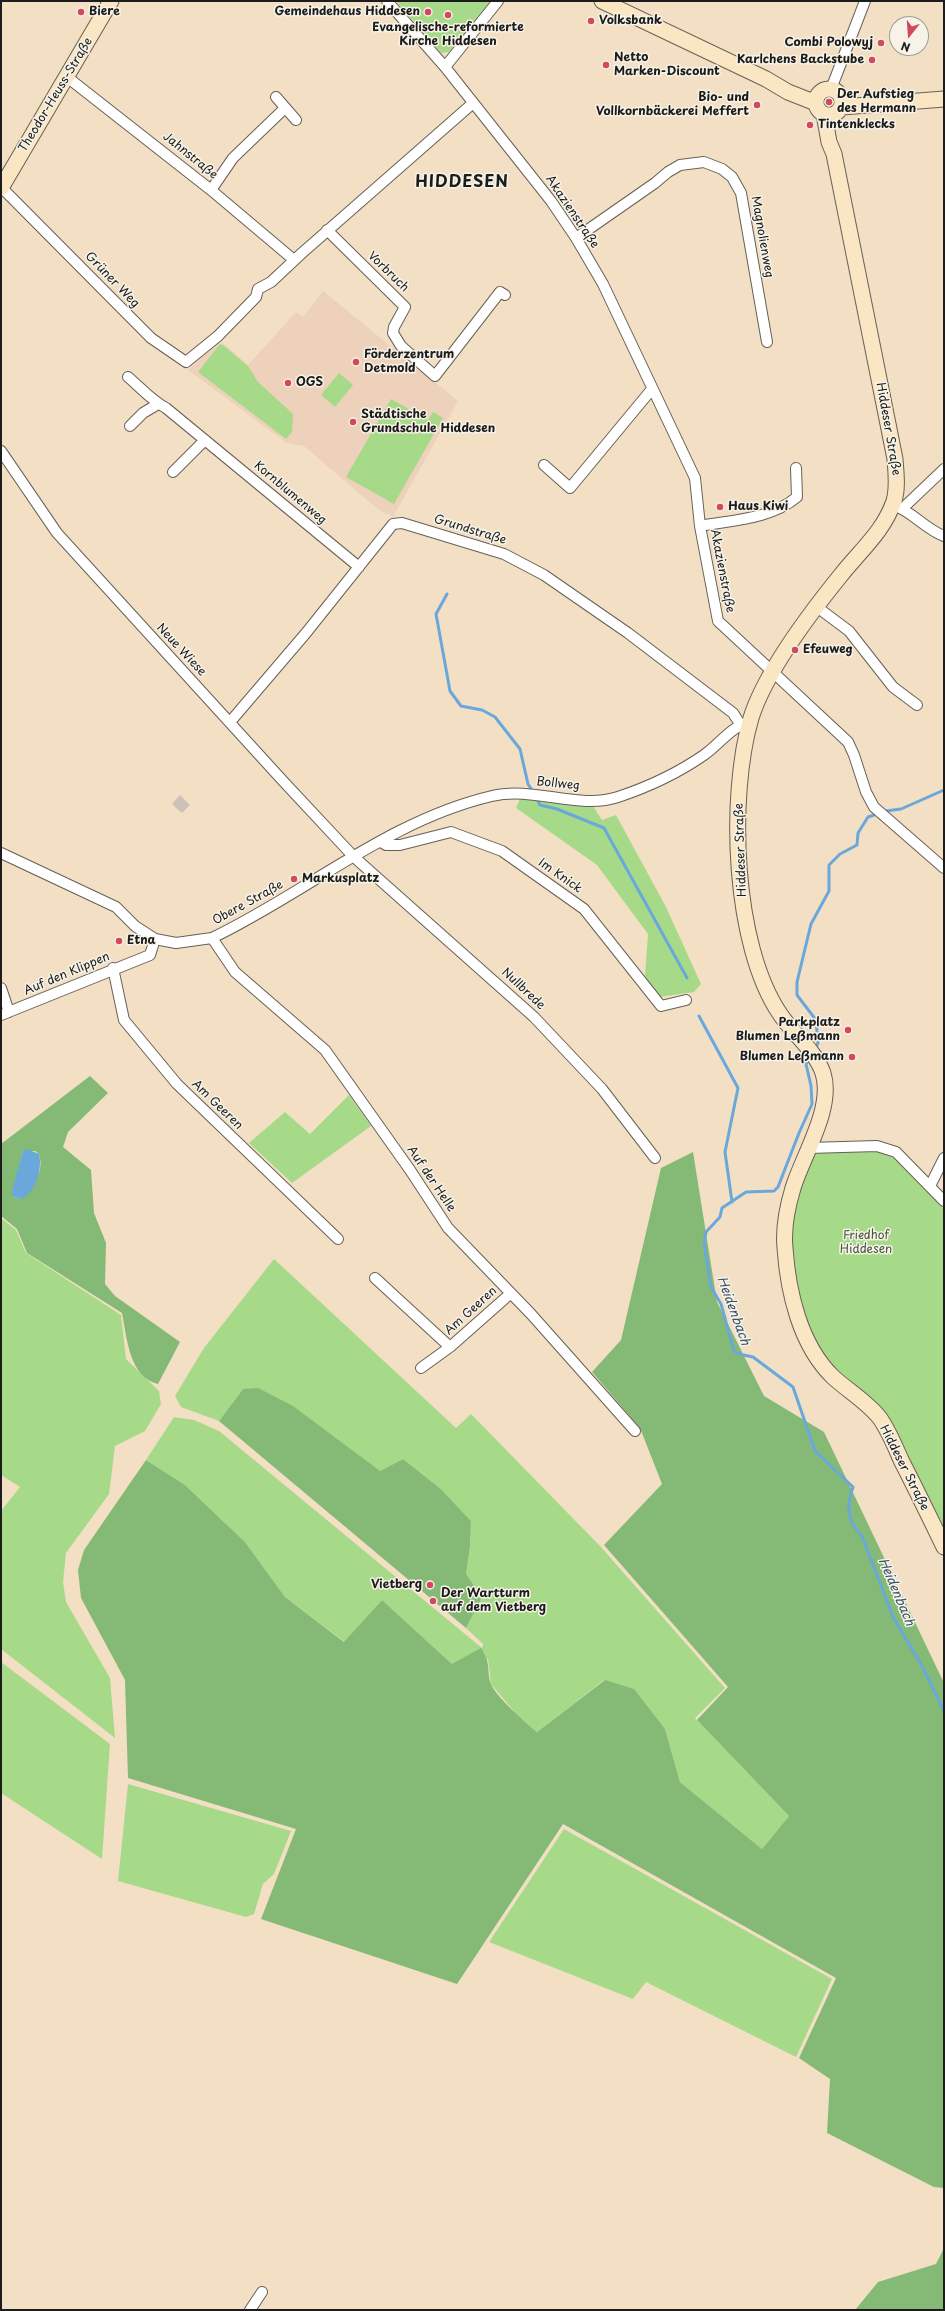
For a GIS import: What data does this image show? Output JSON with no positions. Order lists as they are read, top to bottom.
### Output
{
  "streets": {
    "main road": ["Theodor-Heuss-Straße", "Hiddeser Straße"],
    "street": [
      "Jahnstraße",
      "Akazienstraße",
      "Magnolienweg",
      "Vorbruch",
      "Grüner Weg",
      "Kornblumenweg",
      "Grundstraße",
      "Neue Wiese",
      "Bollweg",
      "Im Knick",
      "Obere Straße",
      "Auf den Klippen",
      "Nullbrede",
      "Am Geeren",
      "Auf der Helle"
    ]
  },
  "crossings": [
    ["Theodor-Heuss-Straße", "Jahnstraße"],
    ["Theodor-Heuss-Straße", "Grüner Weg"],
    ["Jahnstraße", "Grüner Weg"],
    ["Akazienstraße", "Magnolienweg"],
    ["Akazienstraße", "Hiddeser Straße"],
    ["Hiddeser Straße", "Grundstraße"],
    ["Hiddeser Straße", "Bollweg"],
    ["Kornblumenweg", "Grundstraße"],
    ["Grundstraße", "Neue Wiese"],
    ["Grundstraße", "Bollweg"],
    ["Neue Wiese", "Bollweg"],
    ["Neue Wiese", "Obere Straße"],
    ["Neue Wiese", "Nullbrede"],
    ["Bollweg", "Im Knick"],
    ["Bollweg", "Obere Straße"],
    ["Bollweg", "Nullbrede"],
    ["Obere Straße", "Auf den Klippen"],
    ["Obere Straße", "Nullbrede"],
    ["Obere Straße", "Auf der Helle"],
    ["Auf den Klippen", "Am Geeren"],
    ["Am Geeren", "Auf der Helle"]
  ],
  "districts": ["HIDDESEN"],
  "water": ["Heidenbach"],
  "parks": ["Friedhof Hiddesen"],
  "places": [
    "Biere",
    "Gemeindehaus Hiddesen",
    "Evangelische-reformierte Kirche Hiddesen",
    "Volksbank",
    "Combi Polowyj",
    "Karlchens Backstube",
    "Netto Marken-Discount",
    "Der Aufstieg des Hermann",
    "Bio- und Vollkornbäckerei Meffert",
    "Tintenklecks",
    "Förderzentrum Detmold",
    "OGS",
    "Städtische Grundschule Hiddesen",
    "Haus Kiwi",
    "Efeuweg",
    "Markusplatz",
    "Etna",
    "Parkplatz Blumen Leßmann",
    "Blumen Leßmann",
    "Vietberg",
    "Der Wartturm auf dem Vietberg"
  ],
  "north": "bottom"
}
